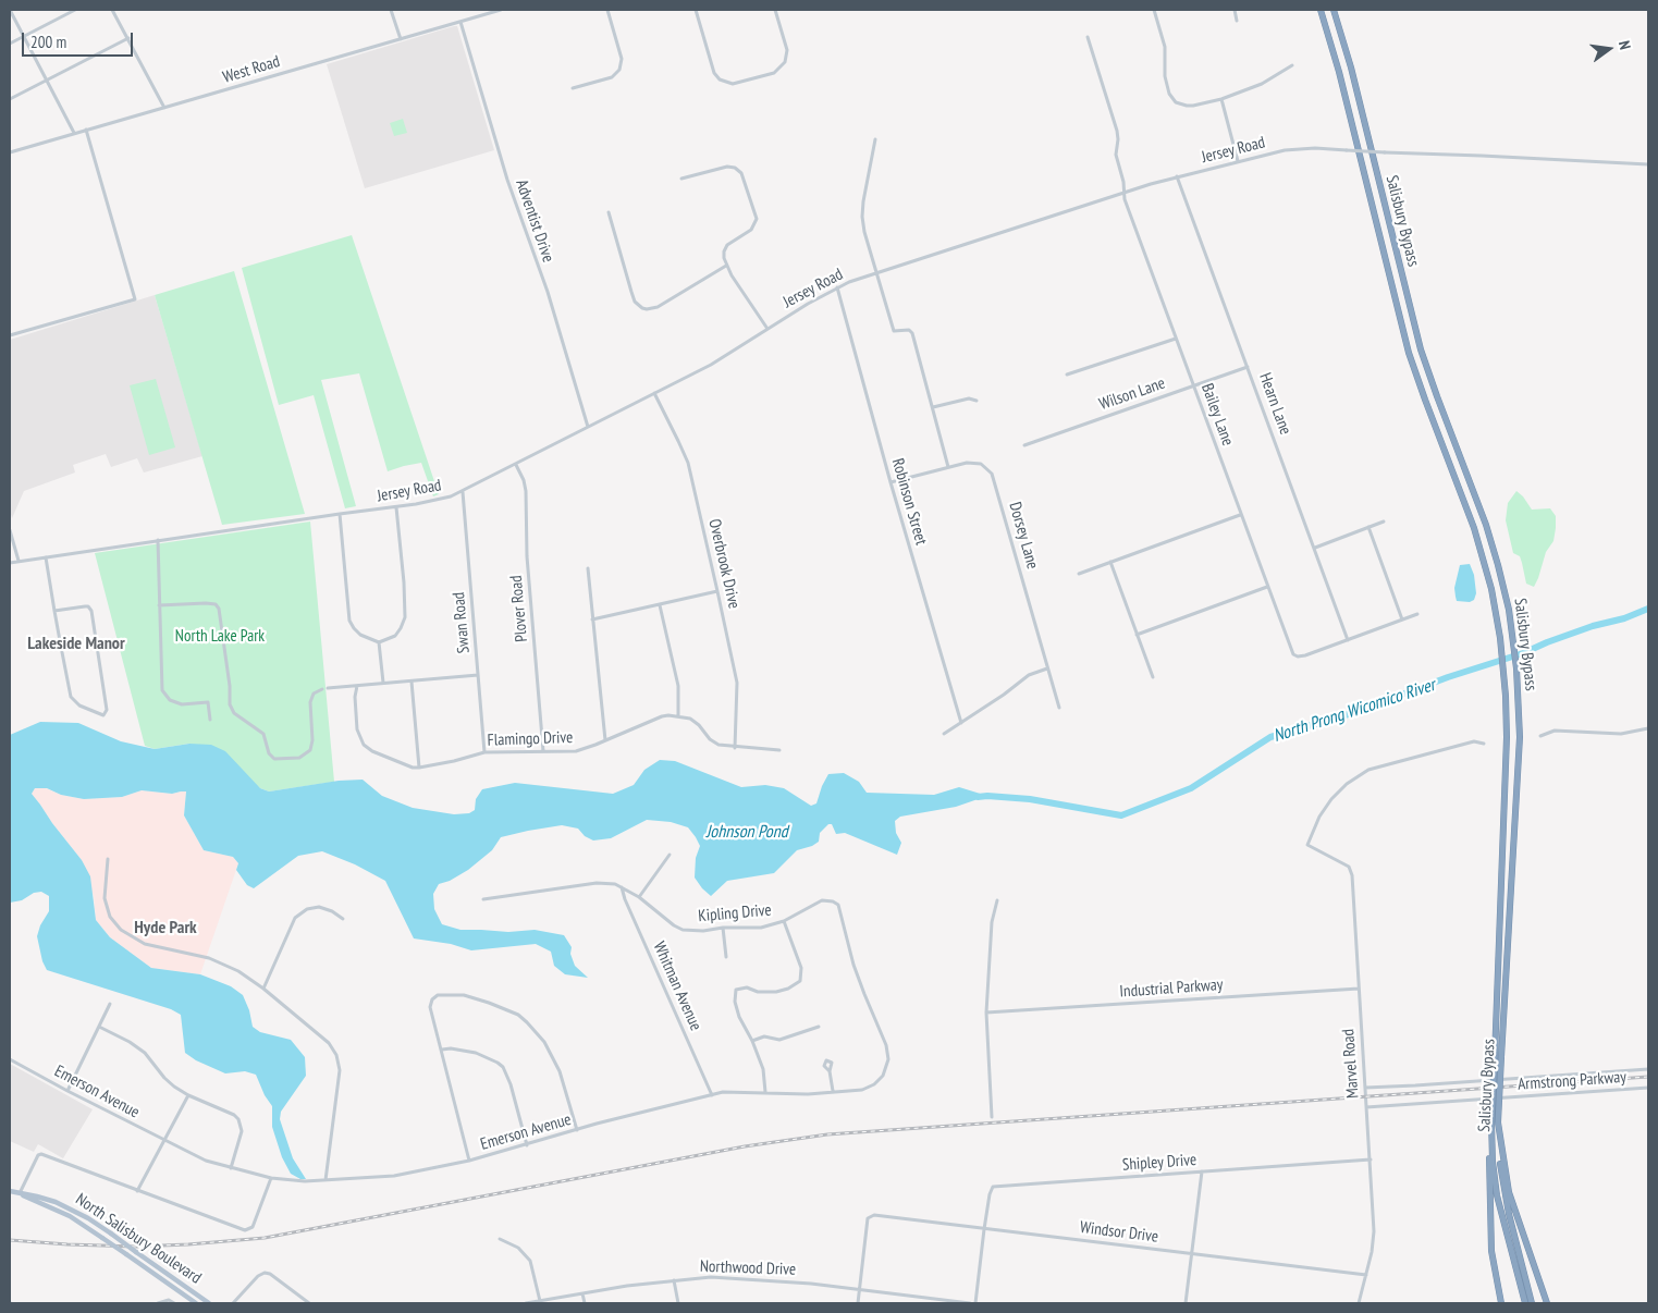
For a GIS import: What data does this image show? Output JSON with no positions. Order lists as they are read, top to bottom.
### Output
{
  "streets": {
    "highway": ["Salisbury Bypass"],
    "main road": ["North Salisbury Boulevard"],
    "street": [
      "West Road",
      "Jersey Road",
      "Adventist Drive",
      "Wilson Lane",
      "Hearn Lane",
      "Bailey Lane",
      "Robinson Street",
      "Dorsey Lane",
      "Overbrook Drive",
      "Plover Road",
      "Swan Road",
      "Flamingo Drive",
      "Kipling Drive",
      "Whitman Avenue",
      "Industrial Parkway",
      "Marvel Road",
      "Armstrong Parkway",
      "Emerson Avenue",
      "Shipley Drive",
      "Windsor Drive",
      "Northwood Drive"
    ]
  },
  "crossings": [
    ["West Road", "Adventist Drive"],
    ["Jersey Road", "Adventist Drive"],
    ["Jersey Road", "Hearn Lane"],
    ["Jersey Road", "Bailey Lane"],
    ["Jersey Road", "Robinson Street"],
    ["Jersey Road", "Overbrook Drive"],
    ["Jersey Road", "Plover Road"],
    ["Jersey Road", "Swan Road"],
    ["Wilson Lane", "Hearn Lane"],
    ["Wilson Lane", "Bailey Lane"],
    ["Hearn Lane", "Bailey Lane"],
    ["Robinson Street", "Dorsey Lane"],
    ["Plover Road", "Flamingo Drive"],
    ["Swan Road", "Flamingo Drive"],
    ["Kipling Drive", "Whitman Avenue"],
    ["Kipling Drive", "Emerson Avenue"],
    ["Whitman Avenue", "Emerson Avenue"],
    ["Industrial Parkway", "Marvel Road"],
    ["Marvel Road", "Armstrong Parkway"],
    ["Marvel Road", "Shipley Drive"],
    ["Marvel Road", "Windsor Drive"],
    ["Shipley Drive", "Windsor Drive"],
    ["Windsor Drive", "Northwood Drive"]
  ],
  "districts": ["Lakeside Manor", "Hyde Park"],
  "water": ["North Prong Wicomico River", "Johnson Pond"],
  "parks": ["North Lake Park"],
  "scale_bar": "200 m",
  "north": "right"
}
